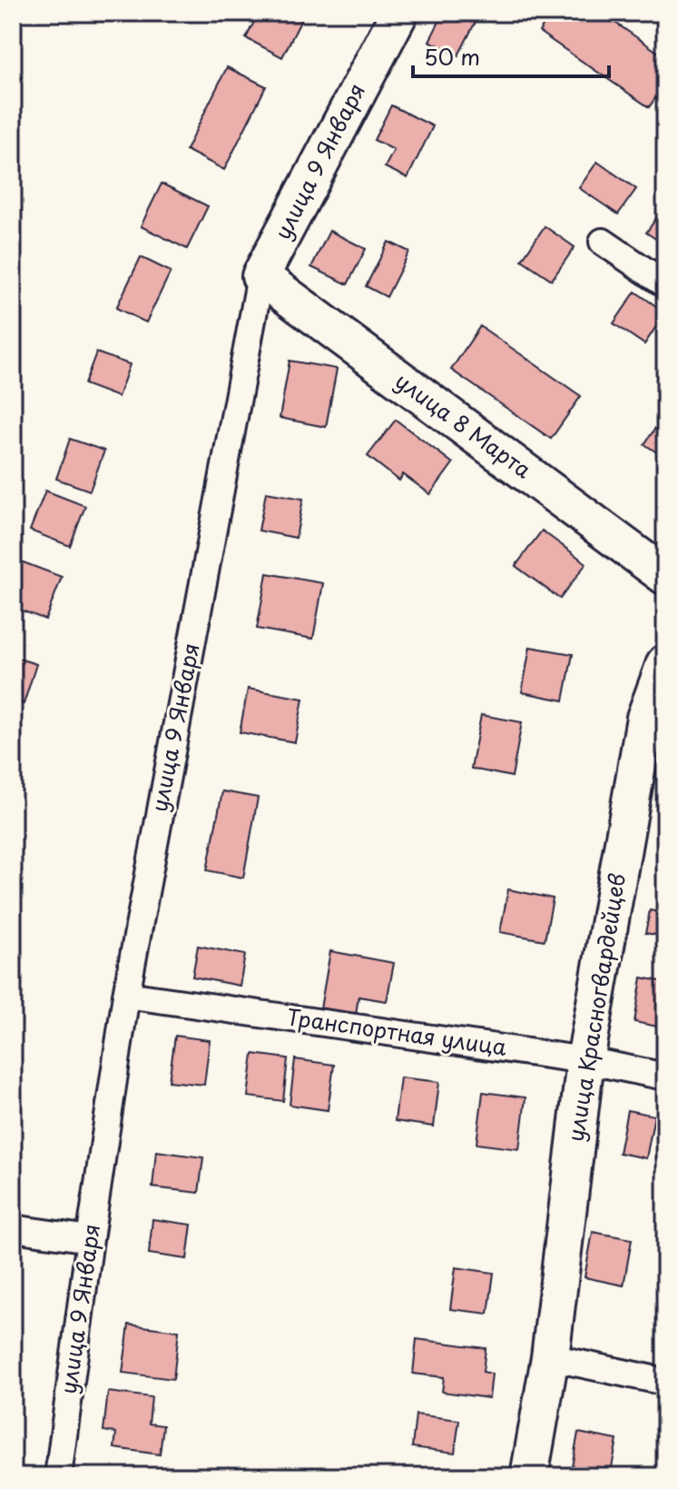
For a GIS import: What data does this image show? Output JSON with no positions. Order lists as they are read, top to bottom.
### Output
{
  "streets": {
    "street": [
      "улица 9 Января",
      "улица 8 Марта",
      "улица Красногвардейцев",
      "Транспортная улица"
    ]
  },
  "crossings": [
    ["улица 9 Января", "улица 8 Марта"],
    ["улица 9 Января", "Транспортная улица"],
    ["улица Красногвардейцев", "Транспортная улица"]
  ],
  "scale_bar": "50 m"
}
